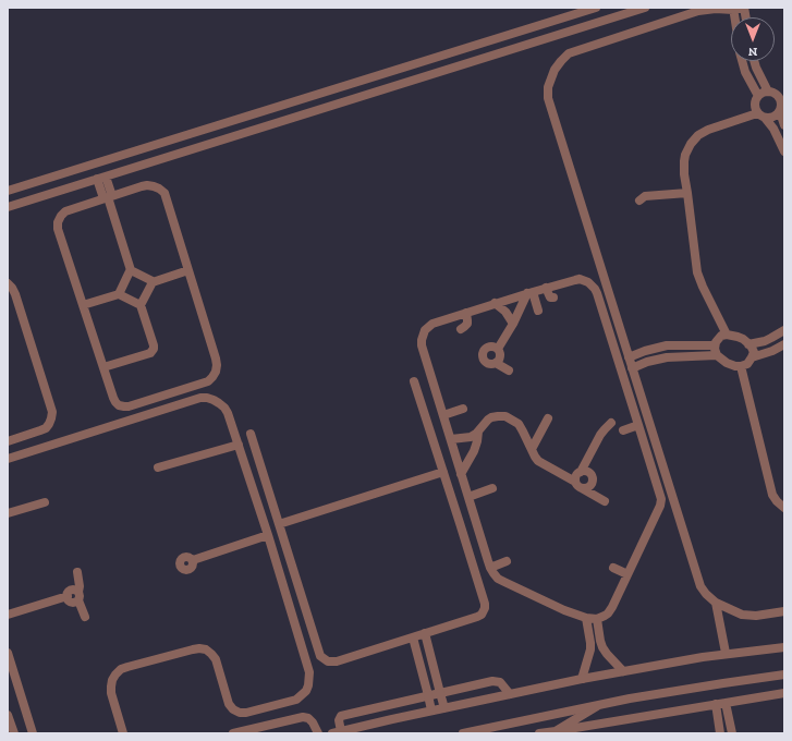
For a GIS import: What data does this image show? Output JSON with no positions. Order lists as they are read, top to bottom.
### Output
{
  "north": "bottom"
}
